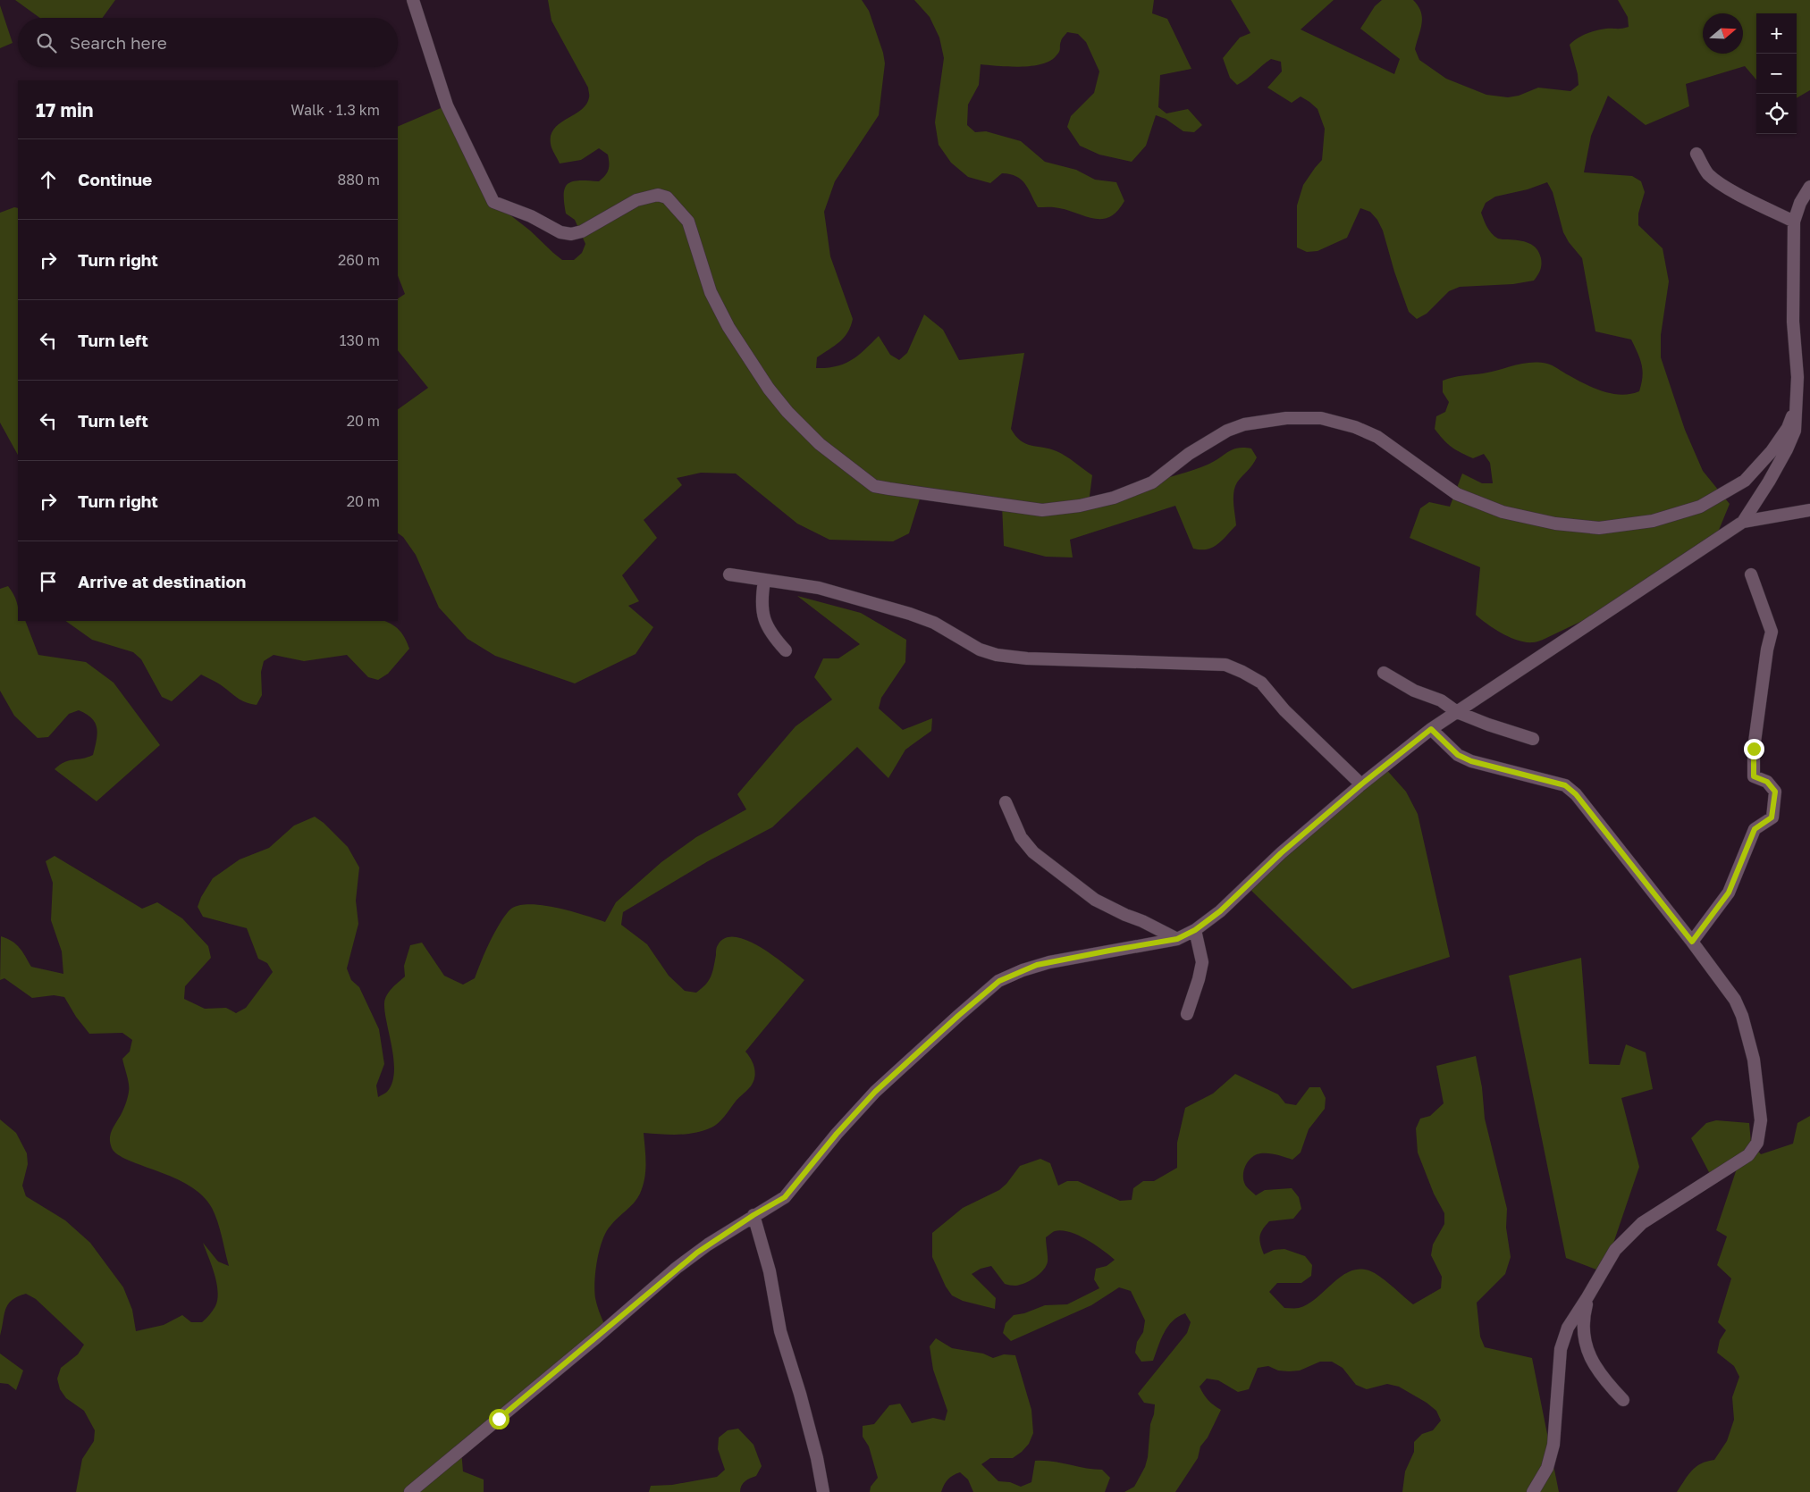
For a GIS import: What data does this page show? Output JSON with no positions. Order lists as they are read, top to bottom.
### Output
{
  "north": "right",
  "page": {
    "map_buttons": ["+", "−"],
    "search": "Search here",
    "heading": ["17 min", "Walk · 1.3 km"],
    "list": [
      ["Continue", "880 m"],
      ["Turn right", "260 m"],
      ["Turn left", "130 m"],
      ["Turn left", "20 m"],
      ["Turn right", "20 m"],
      "Arrive at destination"
    ]
  }
}
